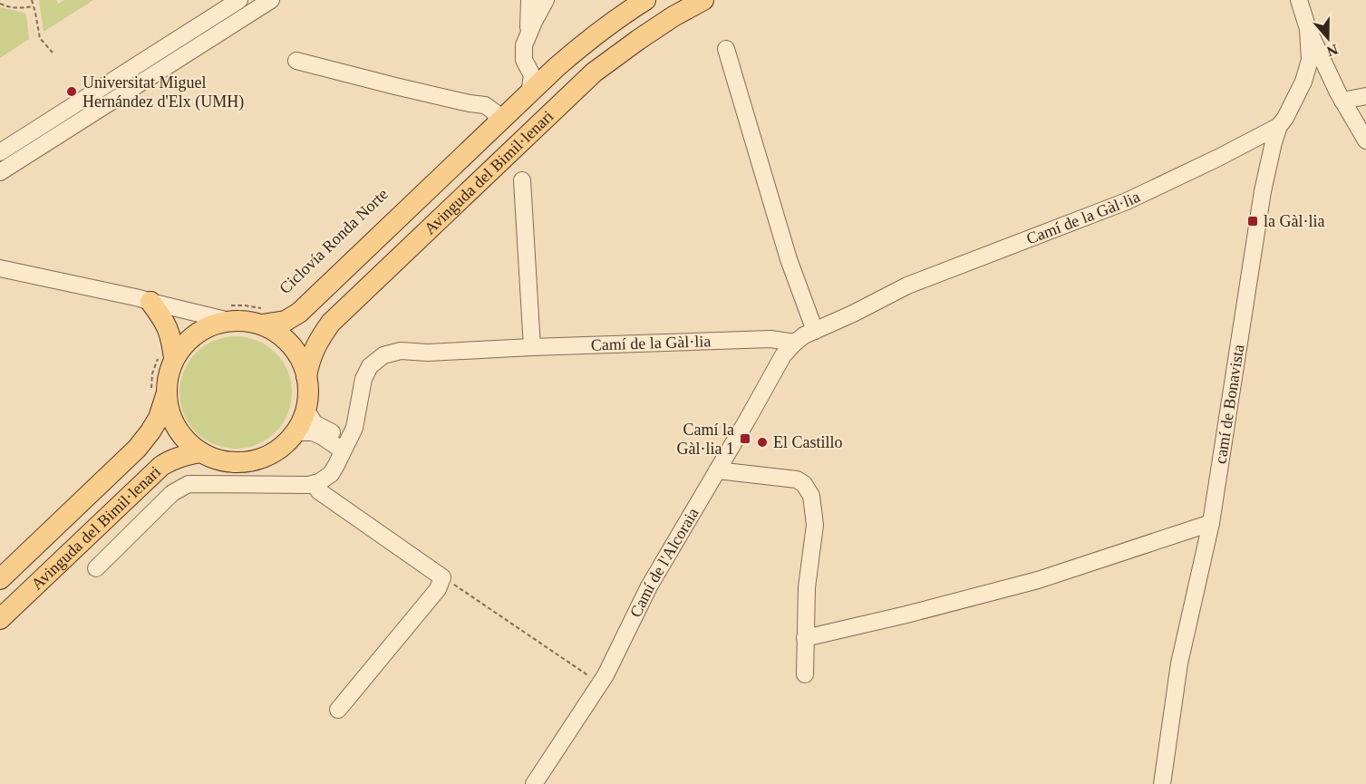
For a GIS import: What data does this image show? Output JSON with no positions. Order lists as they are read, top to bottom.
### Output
{
  "streets": {
    "main road": ["Avinguda del Bimil·lenari"],
    "street": ["Camí de la Gàl·lia", "camí de Bonavista", "Camí de l'Alcoraia"]
  },
  "crossings": [
    ["Camí de la Gàl·lia", "camí de Bonavista"],
    ["Camí de la Gàl·lia", "Camí de l'Alcoraia"]
  ],
  "places": {
    "other": ["Universitat Miguel Hernández d'Elx (UMH)", "El Castillo"],
    "transit": ["la Gàl·lia", "Camí la Gàl·lia 1"]
  },
  "north": "bottom"
}
